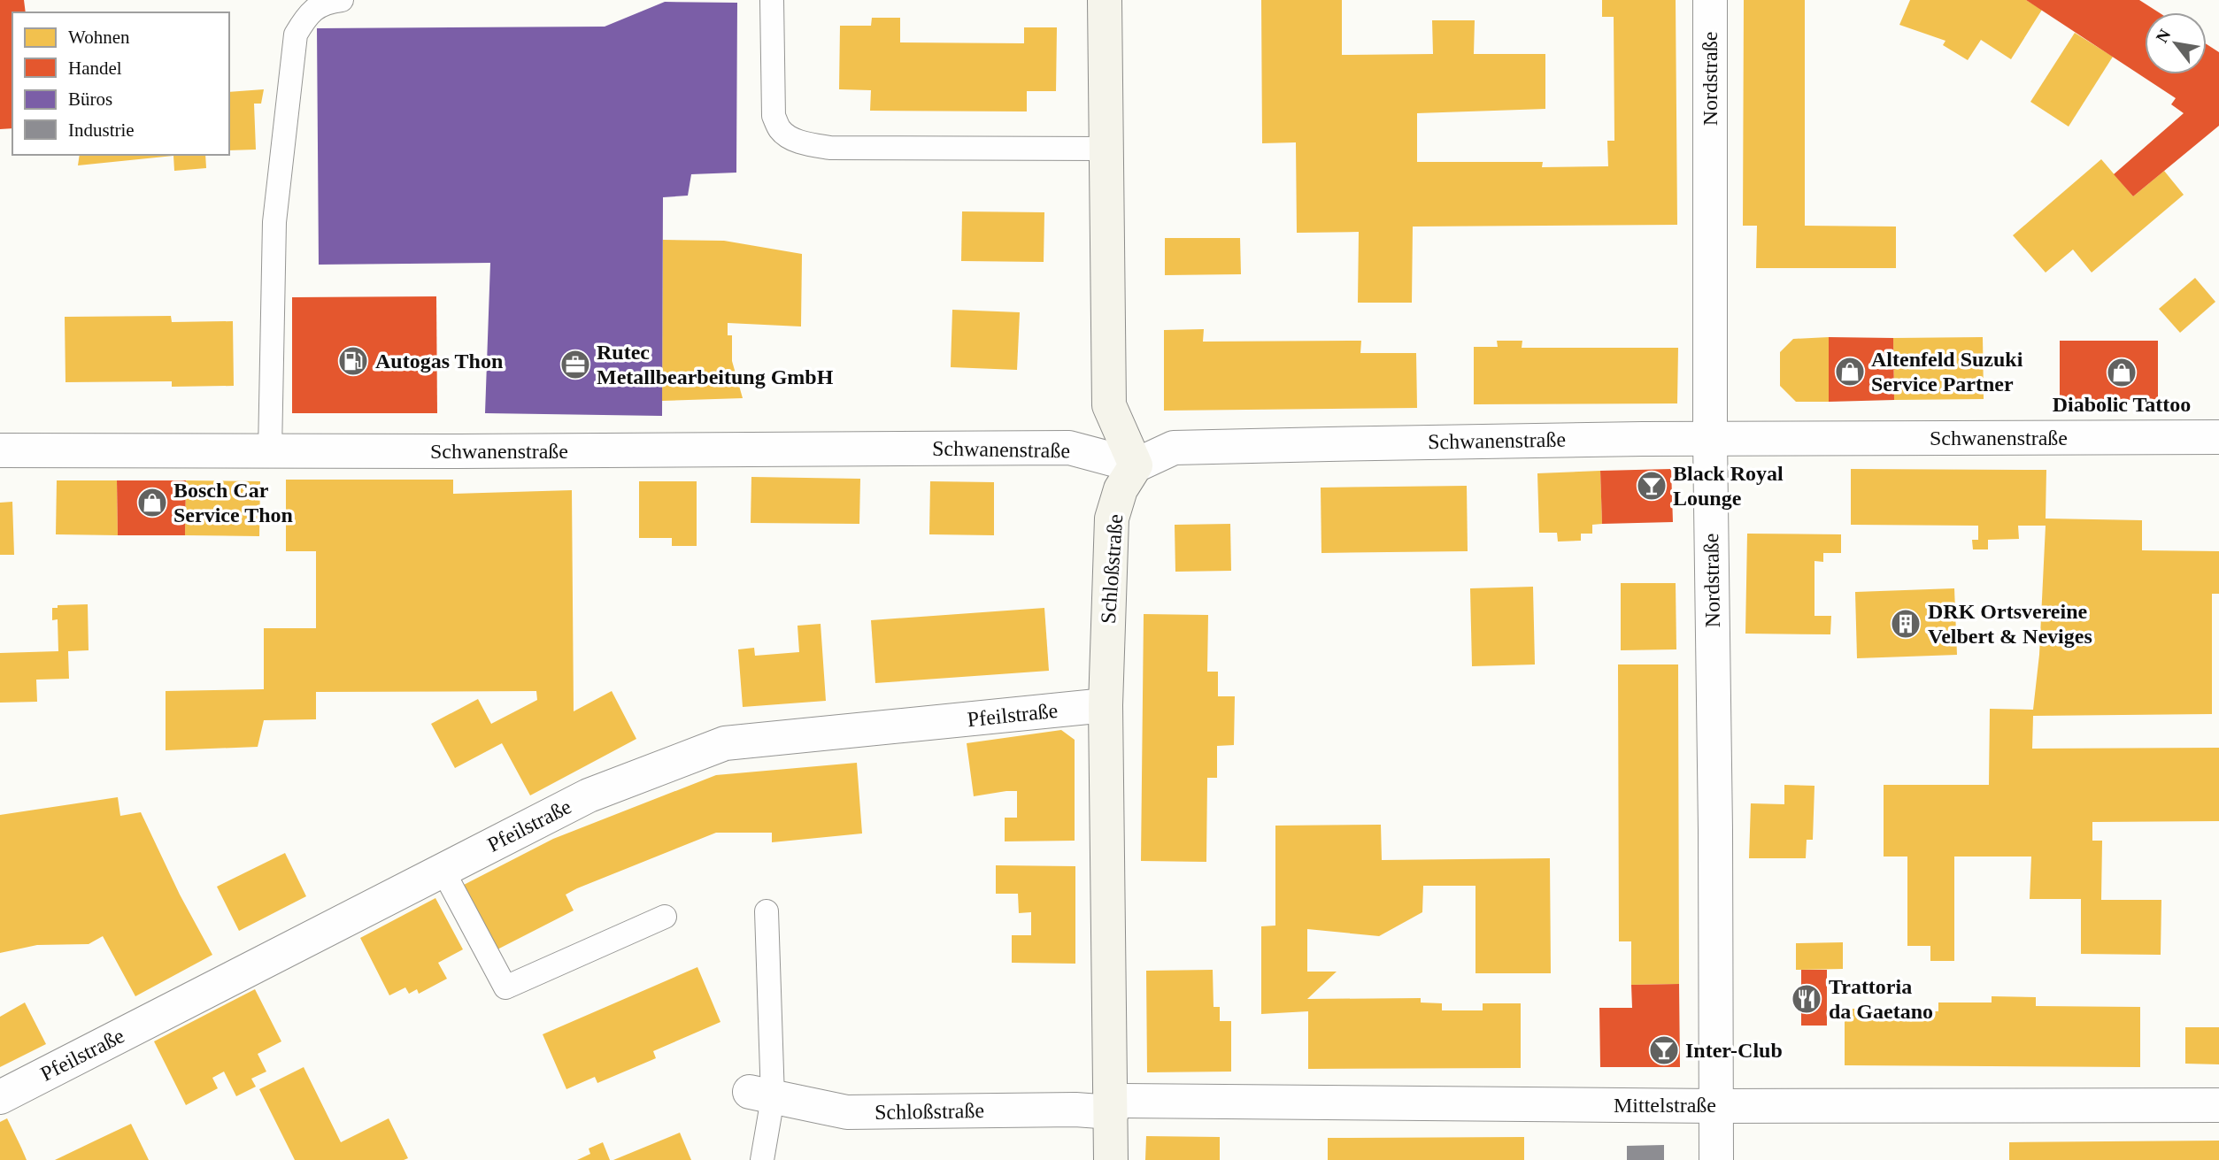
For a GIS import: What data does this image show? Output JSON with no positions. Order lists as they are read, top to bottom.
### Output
{
  "streets": {
    "main road": ["Schloßstraße"],
    "street": [
      "Nordstraße",
      "Schwanenstraße",
      "Pfeilstraße",
      "Mittelstraße"
    ]
  },
  "crossings": [
    ["Nordstraße", "Schwanenstraße"],
    ["Nordstraße", "Mittelstraße"],
    ["Schwanenstraße", "Schloßstraße"],
    ["Schloßstraße", "Pfeilstraße"],
    ["Schloßstraße", "Mittelstraße"]
  ],
  "places": {
    "fuel station": ["Autogas Thon"],
    "office": ["Rutec Metallbearbeitung GmbH"],
    "shop": ["Altenfeld Suzuki Service Partner", "Diabolic Tattoo", "Bosch Car Service Thon"],
    "bar": ["Black Royal Lounge", "Inter-Club"],
    "building": ["DRK Ortsvereine Velbert & Neviges"],
    "restaurant": ["Trattoria da Gaetano"]
  },
  "legend": [
    "Wohnen",
    "Handel",
    "Büros",
    "Industrie"
  ],
  "north": "top left"
}
